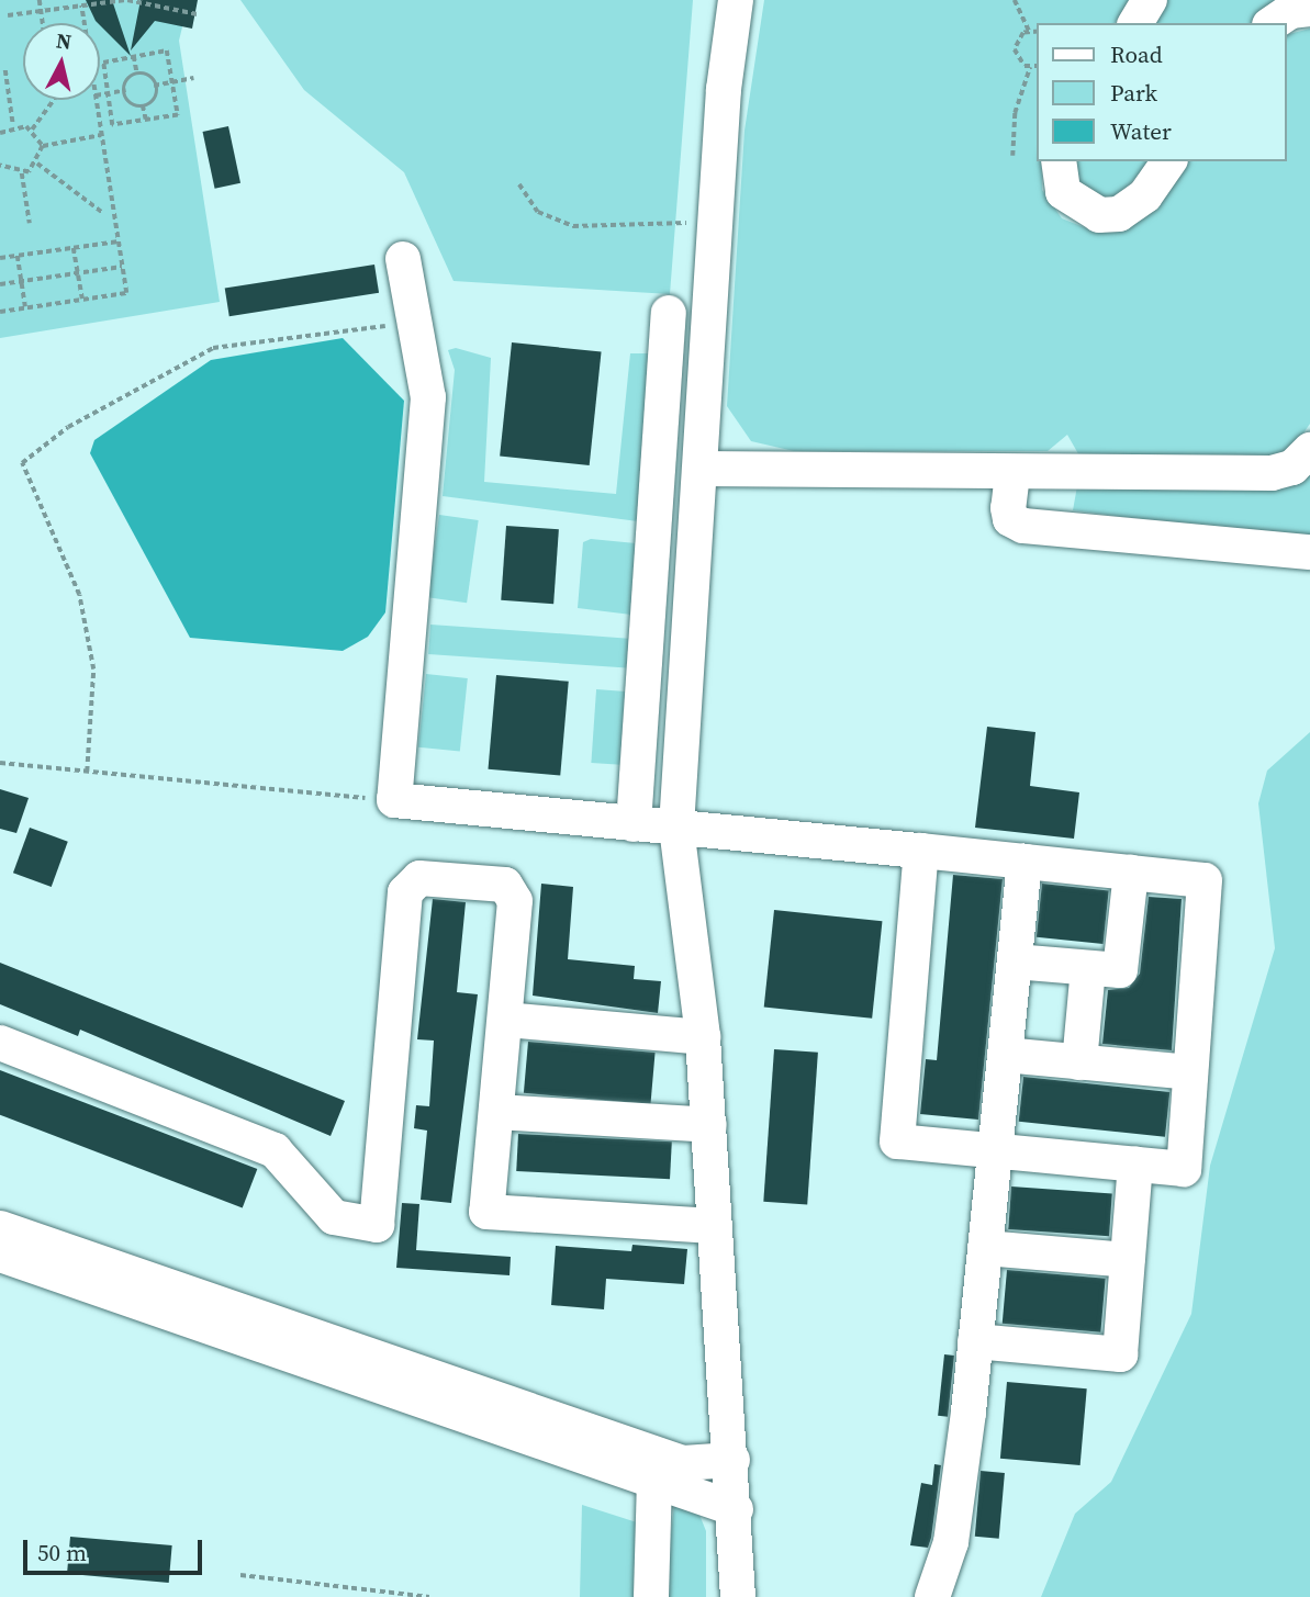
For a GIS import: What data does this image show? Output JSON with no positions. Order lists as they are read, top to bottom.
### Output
{
  "legend": ["Road", "Park", "Water"],
  "scale_bar": "50 m",
  "north": "top"
}
